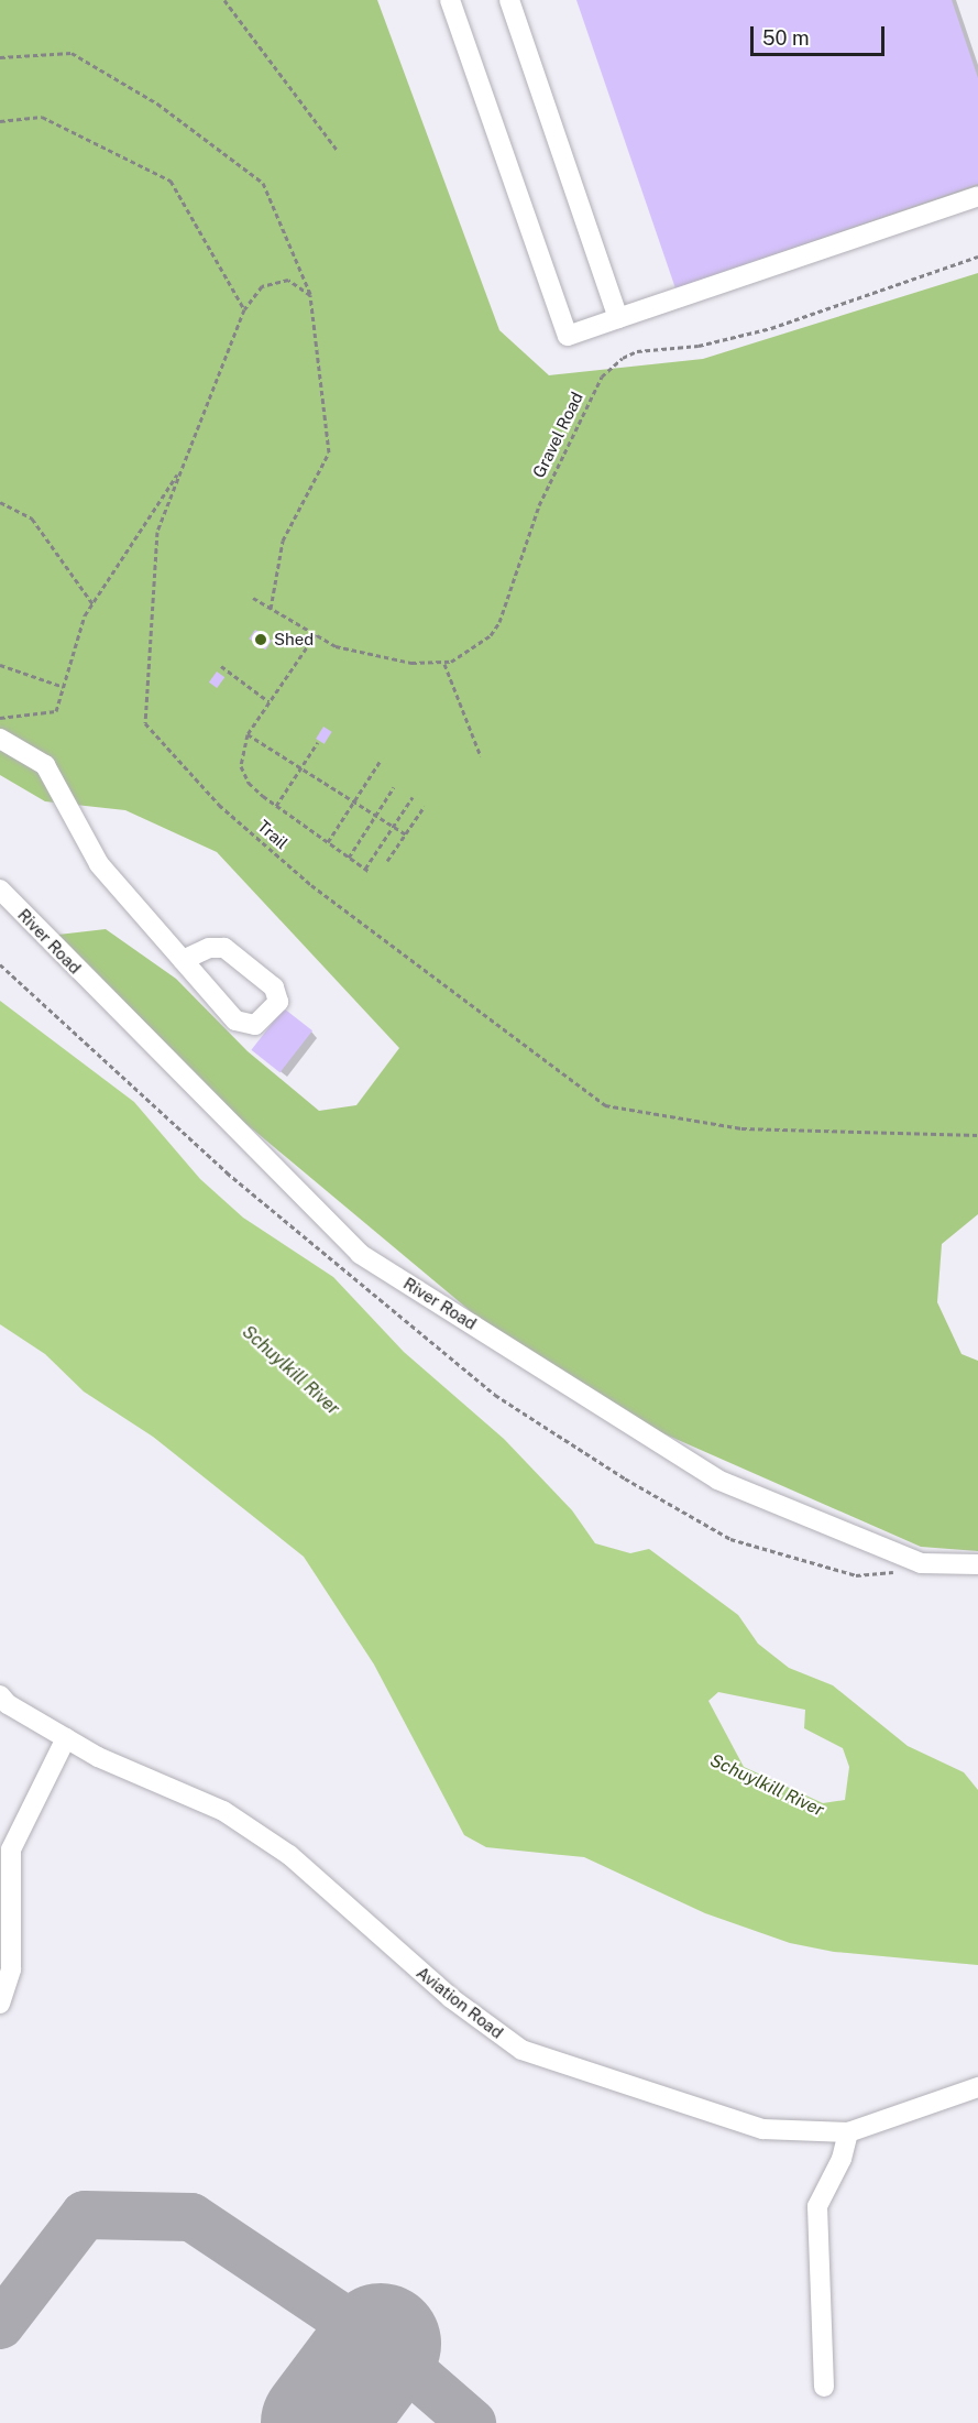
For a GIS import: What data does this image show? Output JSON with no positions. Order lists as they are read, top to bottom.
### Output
{
  "streets": {
    "street": ["River Road", "Aviation Road"],
    "path": ["Gravel Road", "Trail"]
  },
  "water": ["Schuylkill River"],
  "places": ["Shed"],
  "scale_bar": "50 m"
}
